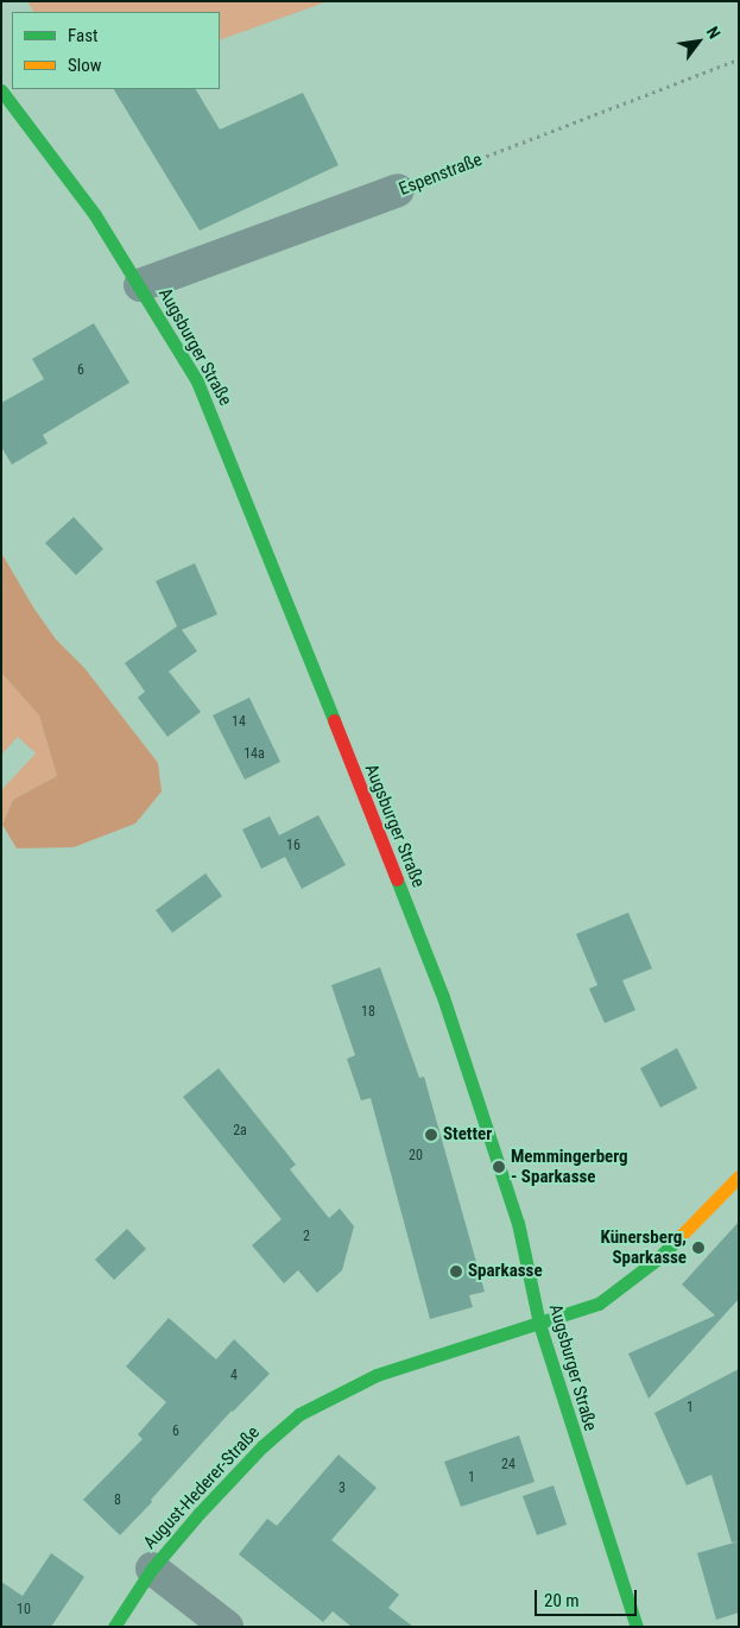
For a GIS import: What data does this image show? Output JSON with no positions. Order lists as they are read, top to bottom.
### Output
{
  "streets": {
    "street": ["Espenstraße", "Augsburger Straße", "August-Hederer-Straße"]
  },
  "crossings": [
    ["Espenstraße", "Augsburger Straße"],
    ["Augsburger Straße", "August-Hederer-Straße"]
  ],
  "places": [
    "Stetter",
    "Memmingerberg - Sparkasse",
    "Künersberg, Sparkasse",
    "Sparkasse"
  ],
  "house_numbers": [
    "6",
    "14",
    "14a",
    "16",
    "18",
    "2a",
    "20",
    "2",
    "4",
    "1",
    "6",
    "24",
    "1",
    "3",
    "8",
    "10"
  ],
  "legend": ["Fast", "Slow"],
  "scale_bar": "20 m",
  "north": "top right"
}
